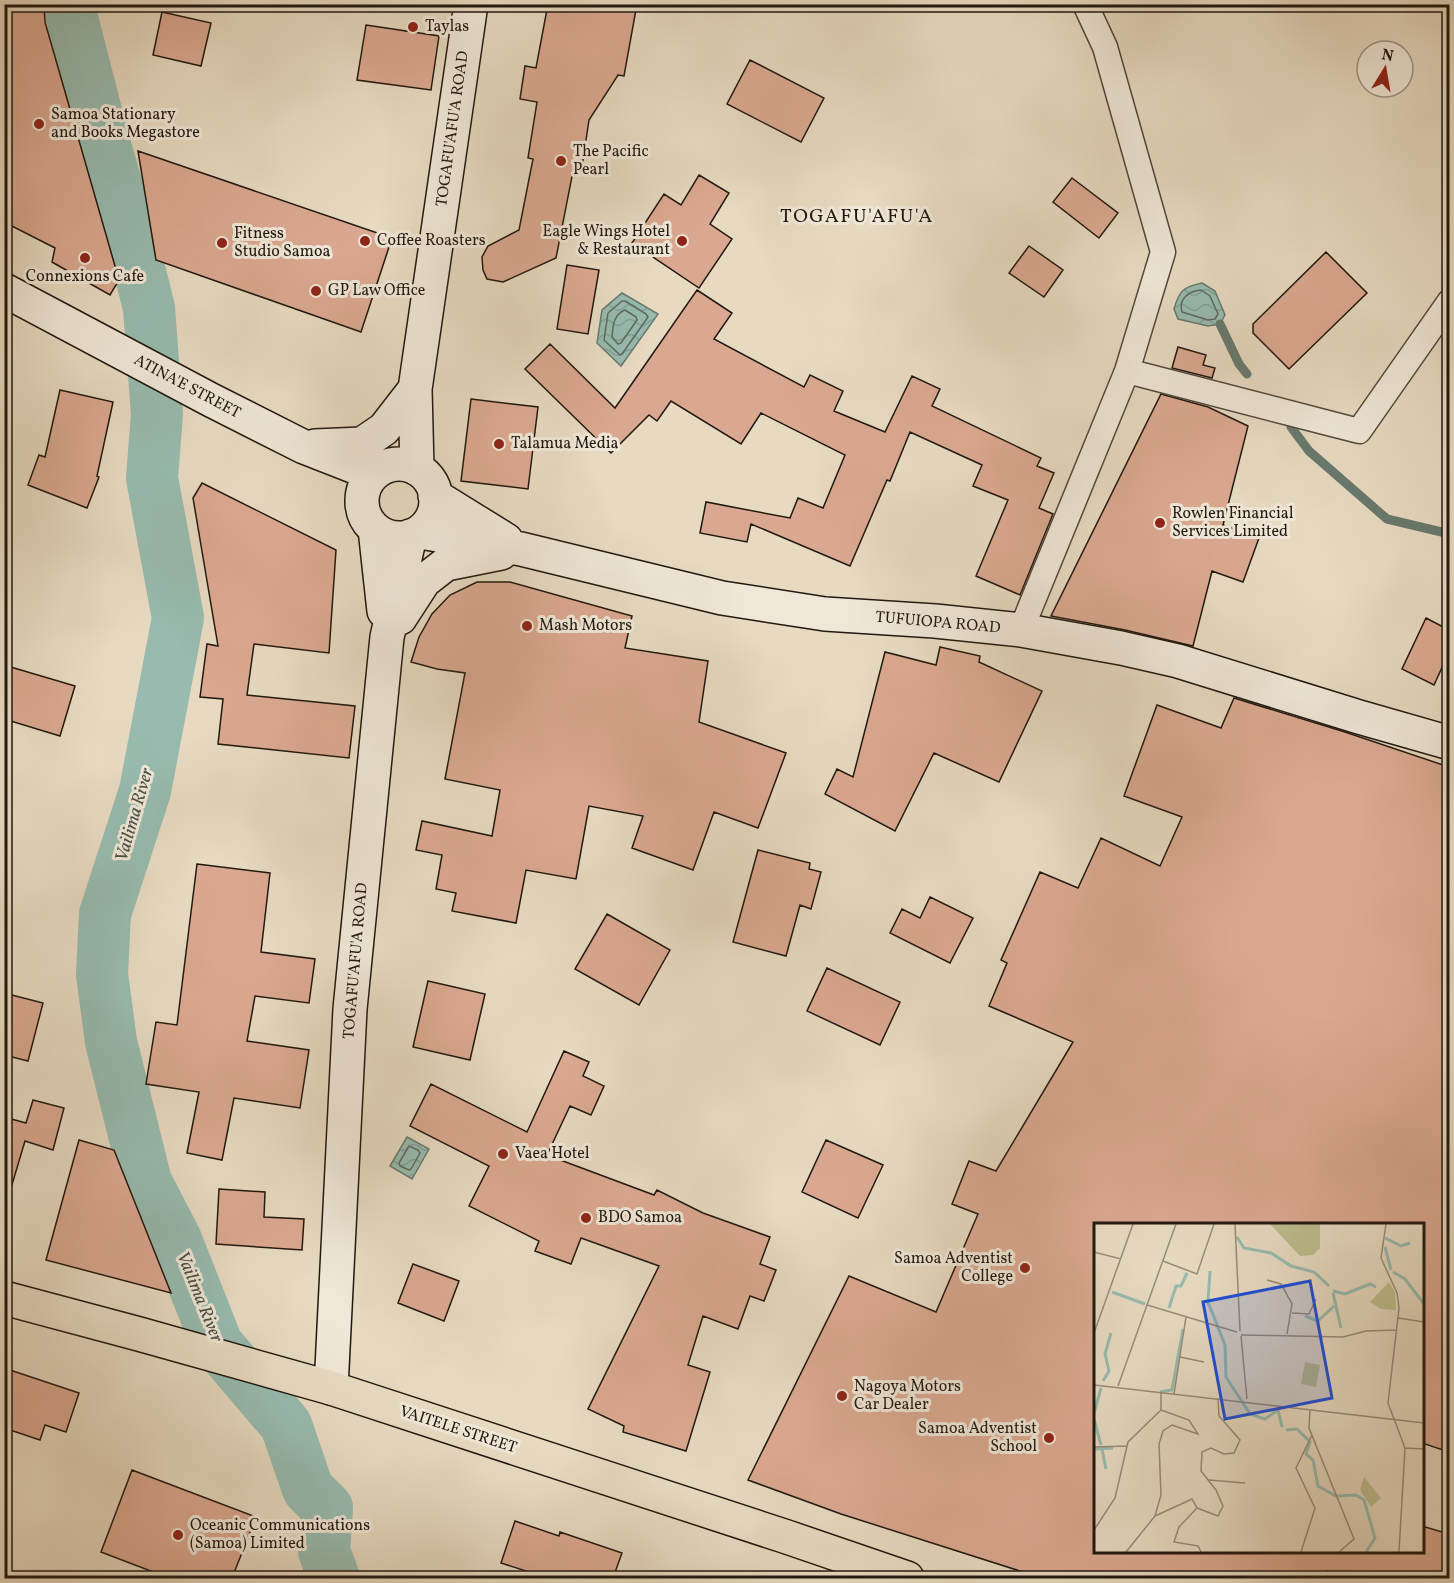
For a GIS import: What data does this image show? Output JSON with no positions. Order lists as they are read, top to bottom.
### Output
{
  "streets": {
    "main road": [
      "TOGAFU'AFU'A ROAD",
      "ATINA'E STREET",
      "TUFUIOPA ROAD",
      "VAITELE STREET"
    ]
  },
  "crossings": [
    ["TOGAFU'AFU'A ROAD", "ATINA'E STREET"],
    ["TOGAFU'AFU'A ROAD", "TUFUIOPA ROAD"],
    ["TOGAFU'AFU'A ROAD", "VAITELE STREET"],
    ["ATINA'E STREET", "TUFUIOPA ROAD"]
  ],
  "districts": ["TOGAFU'AFU'A"],
  "water": ["Vailima River"],
  "places": [
    "Taylas",
    "Samoa Stationary and Books Megastore",
    "The Pacific Pearl",
    "Coffee Roasters",
    "Eagle Wings Hotel & Restaurant",
    "Fitness Studio Samoa",
    "Connexions Cafe",
    "GP Law Office",
    "Talamua Media",
    "Rowlen Financial Services Limited",
    "Mash Motors",
    "Vaea Hotel",
    "BDO Samoa",
    "Samoa Adventist College",
    "Nagoya Motors Car Dealer",
    "Samoa Adventist School",
    "Oceanic Communications (Samoa) Limited"
  ],
  "north": "top"
}
